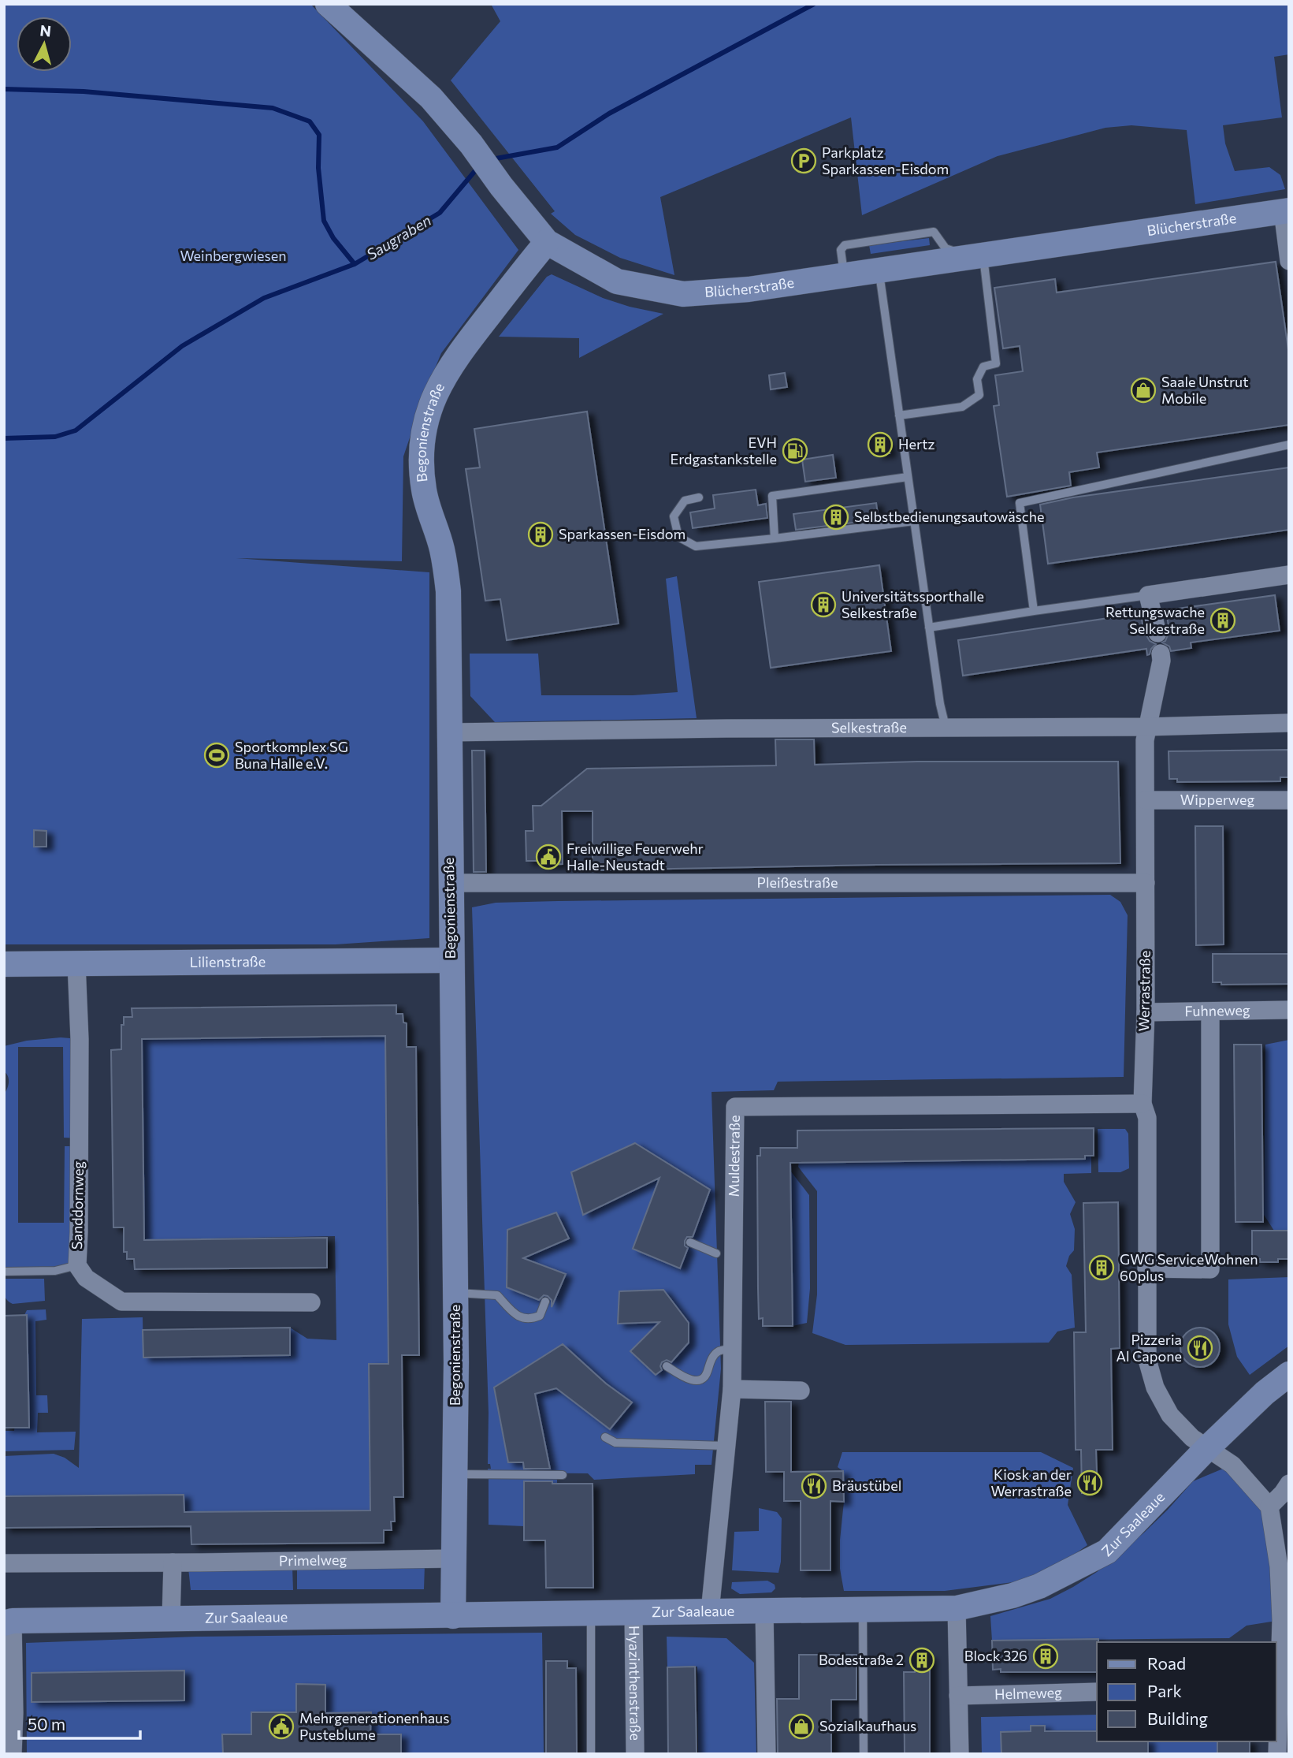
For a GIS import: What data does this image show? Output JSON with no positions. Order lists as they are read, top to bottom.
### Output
{
  "streets": {
    "street": [
      "Blücherstraße",
      "Begonienstraße",
      "Selkestraße",
      "Wipperweg",
      "Pleißestraße",
      "Lilienstraße",
      "Werrastraße",
      "Fuhneweg",
      "Muldestraße",
      "Sanddornweg",
      "Zur Saaleaue",
      "Primelweg",
      "Hyazinthenstraße",
      "Helmeweg"
    ]
  },
  "crossings": [
    ["Blücherstraße", "Begonienstraße"],
    ["Begonienstraße", "Selkestraße"],
    ["Begonienstraße", "Pleißestraße"],
    ["Begonienstraße", "Lilienstraße"],
    ["Begonienstraße", "Zur Saaleaue"],
    ["Begonienstraße", "Primelweg"],
    ["Selkestraße", "Werrastraße"],
    ["Wipperweg", "Werrastraße"],
    ["Pleißestraße", "Werrastraße"],
    ["Lilienstraße", "Sanddornweg"],
    ["Werrastraße", "Fuhneweg"],
    ["Werrastraße", "Muldestraße"],
    ["Werrastraße", "Zur Saaleaue"],
    ["Muldestraße", "Zur Saaleaue"],
    ["Zur Saaleaue", "Hyazinthenstraße"]
  ],
  "water": ["Saugraben"],
  "parks": ["Weinbergwiesen"],
  "places": {
    "parking": ["Parkplatz Sparkassen-Eisdom"],
    "shop": ["Saale Unstrut Mobile", "Sozialkaufhaus"],
    "building": [
      "Hertz",
      "Selbstbedienungsautowäsche",
      "Sparkassen-Eisdom",
      "Universitätssporthalle Selkestraße",
      "Rettungswache Selkestraße",
      "GWG ServiceWohnen 60plus",
      "Block 326",
      "Bodestraße 2"
    ],
    "fuel station": ["EVH Erdgastankstelle"],
    "sports": ["Sportkomplex SG Buna Halle e.V."],
    "public building": ["Freiwillige Feuerwehr Halle-Neustadt", "Mehrgenerationenhaus Pusteblume"],
    "restaurant": ["Pizzeria Al Capone", "Kiosk an der Werrastraße", "Bräustübel"]
  },
  "legend": ["Road", "Park", "Building"],
  "scale_bar": "50 m",
  "north": "top"
}
